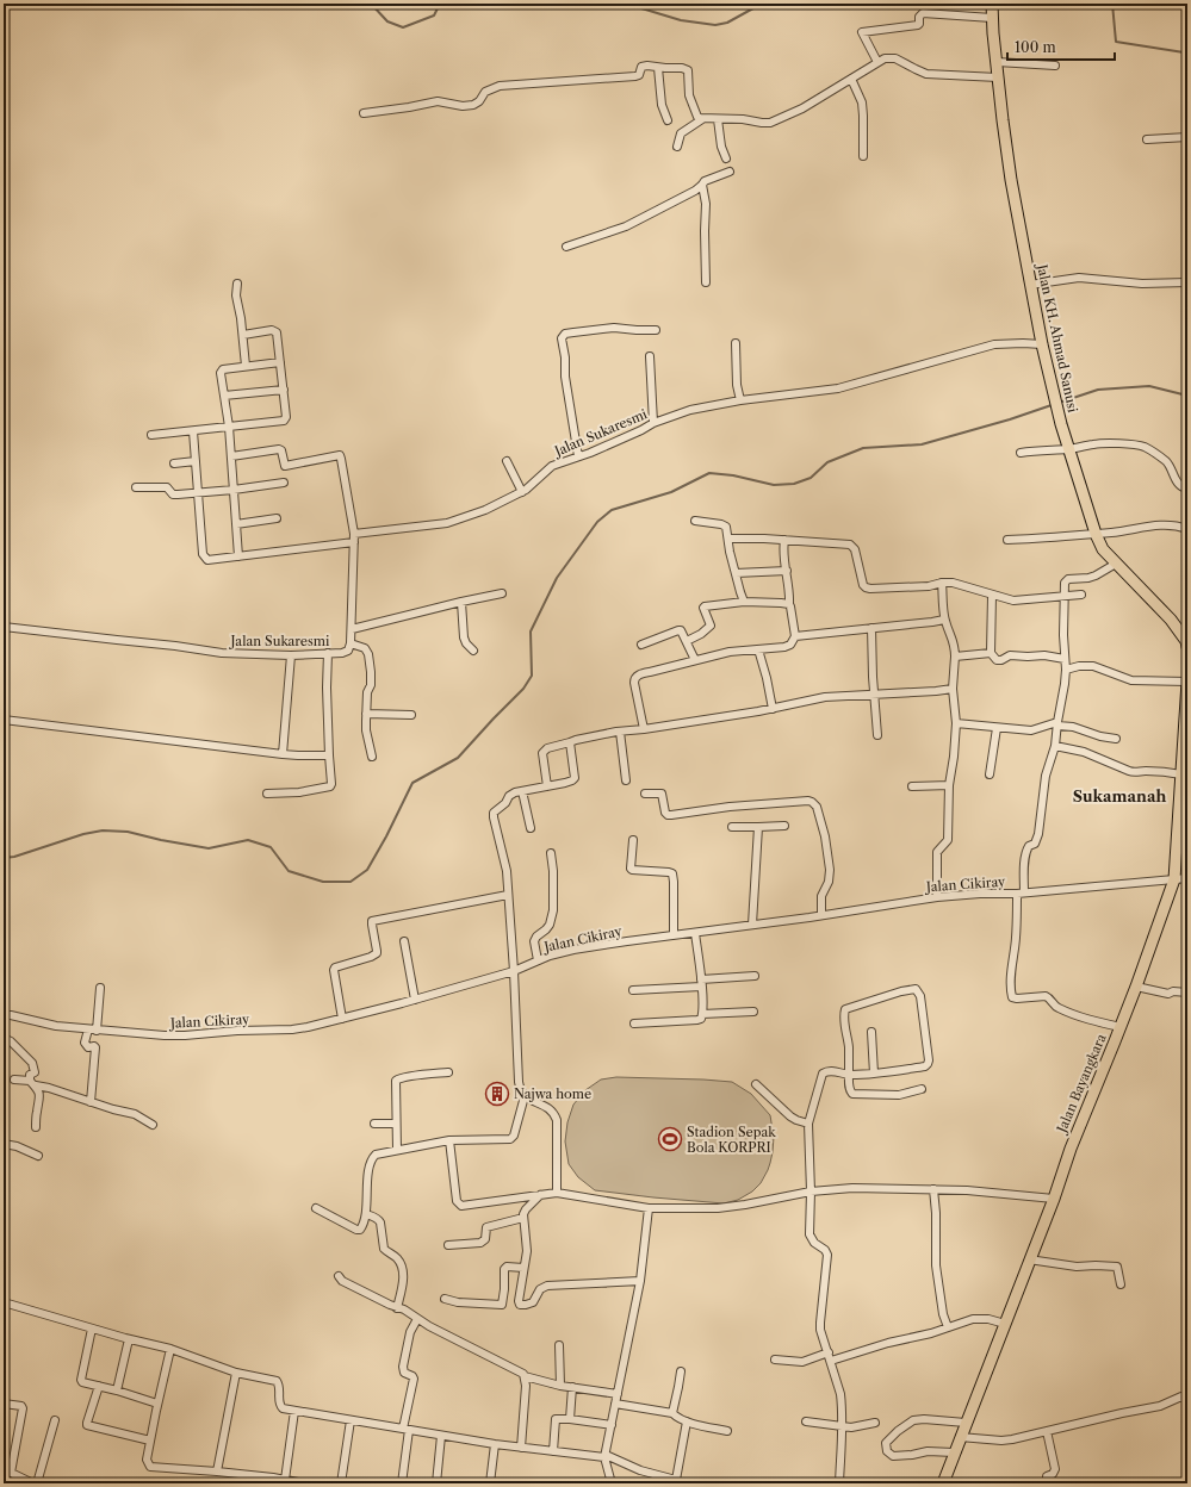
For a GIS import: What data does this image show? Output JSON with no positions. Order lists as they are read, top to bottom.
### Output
{
  "streets": {
    "highway": ["Jalan KH. Ahmad Sanusi", "Jalan Bayangkara"],
    "street": ["Jalan Sukaresmi", "Jalan Cikiray"]
  },
  "crossings": [
    ["Jalan KH. Ahmad Sanusi", "Jalan Sukaresmi"],
    ["Jalan Cikiray", "Jalan Bayangkara"]
  ],
  "districts": ["Sukamanah"],
  "places": {
    "building": ["Najwa home"],
    "sports": ["Stadion Sepak Bola KORPRI"]
  },
  "scale_bar": "100 m"
}
